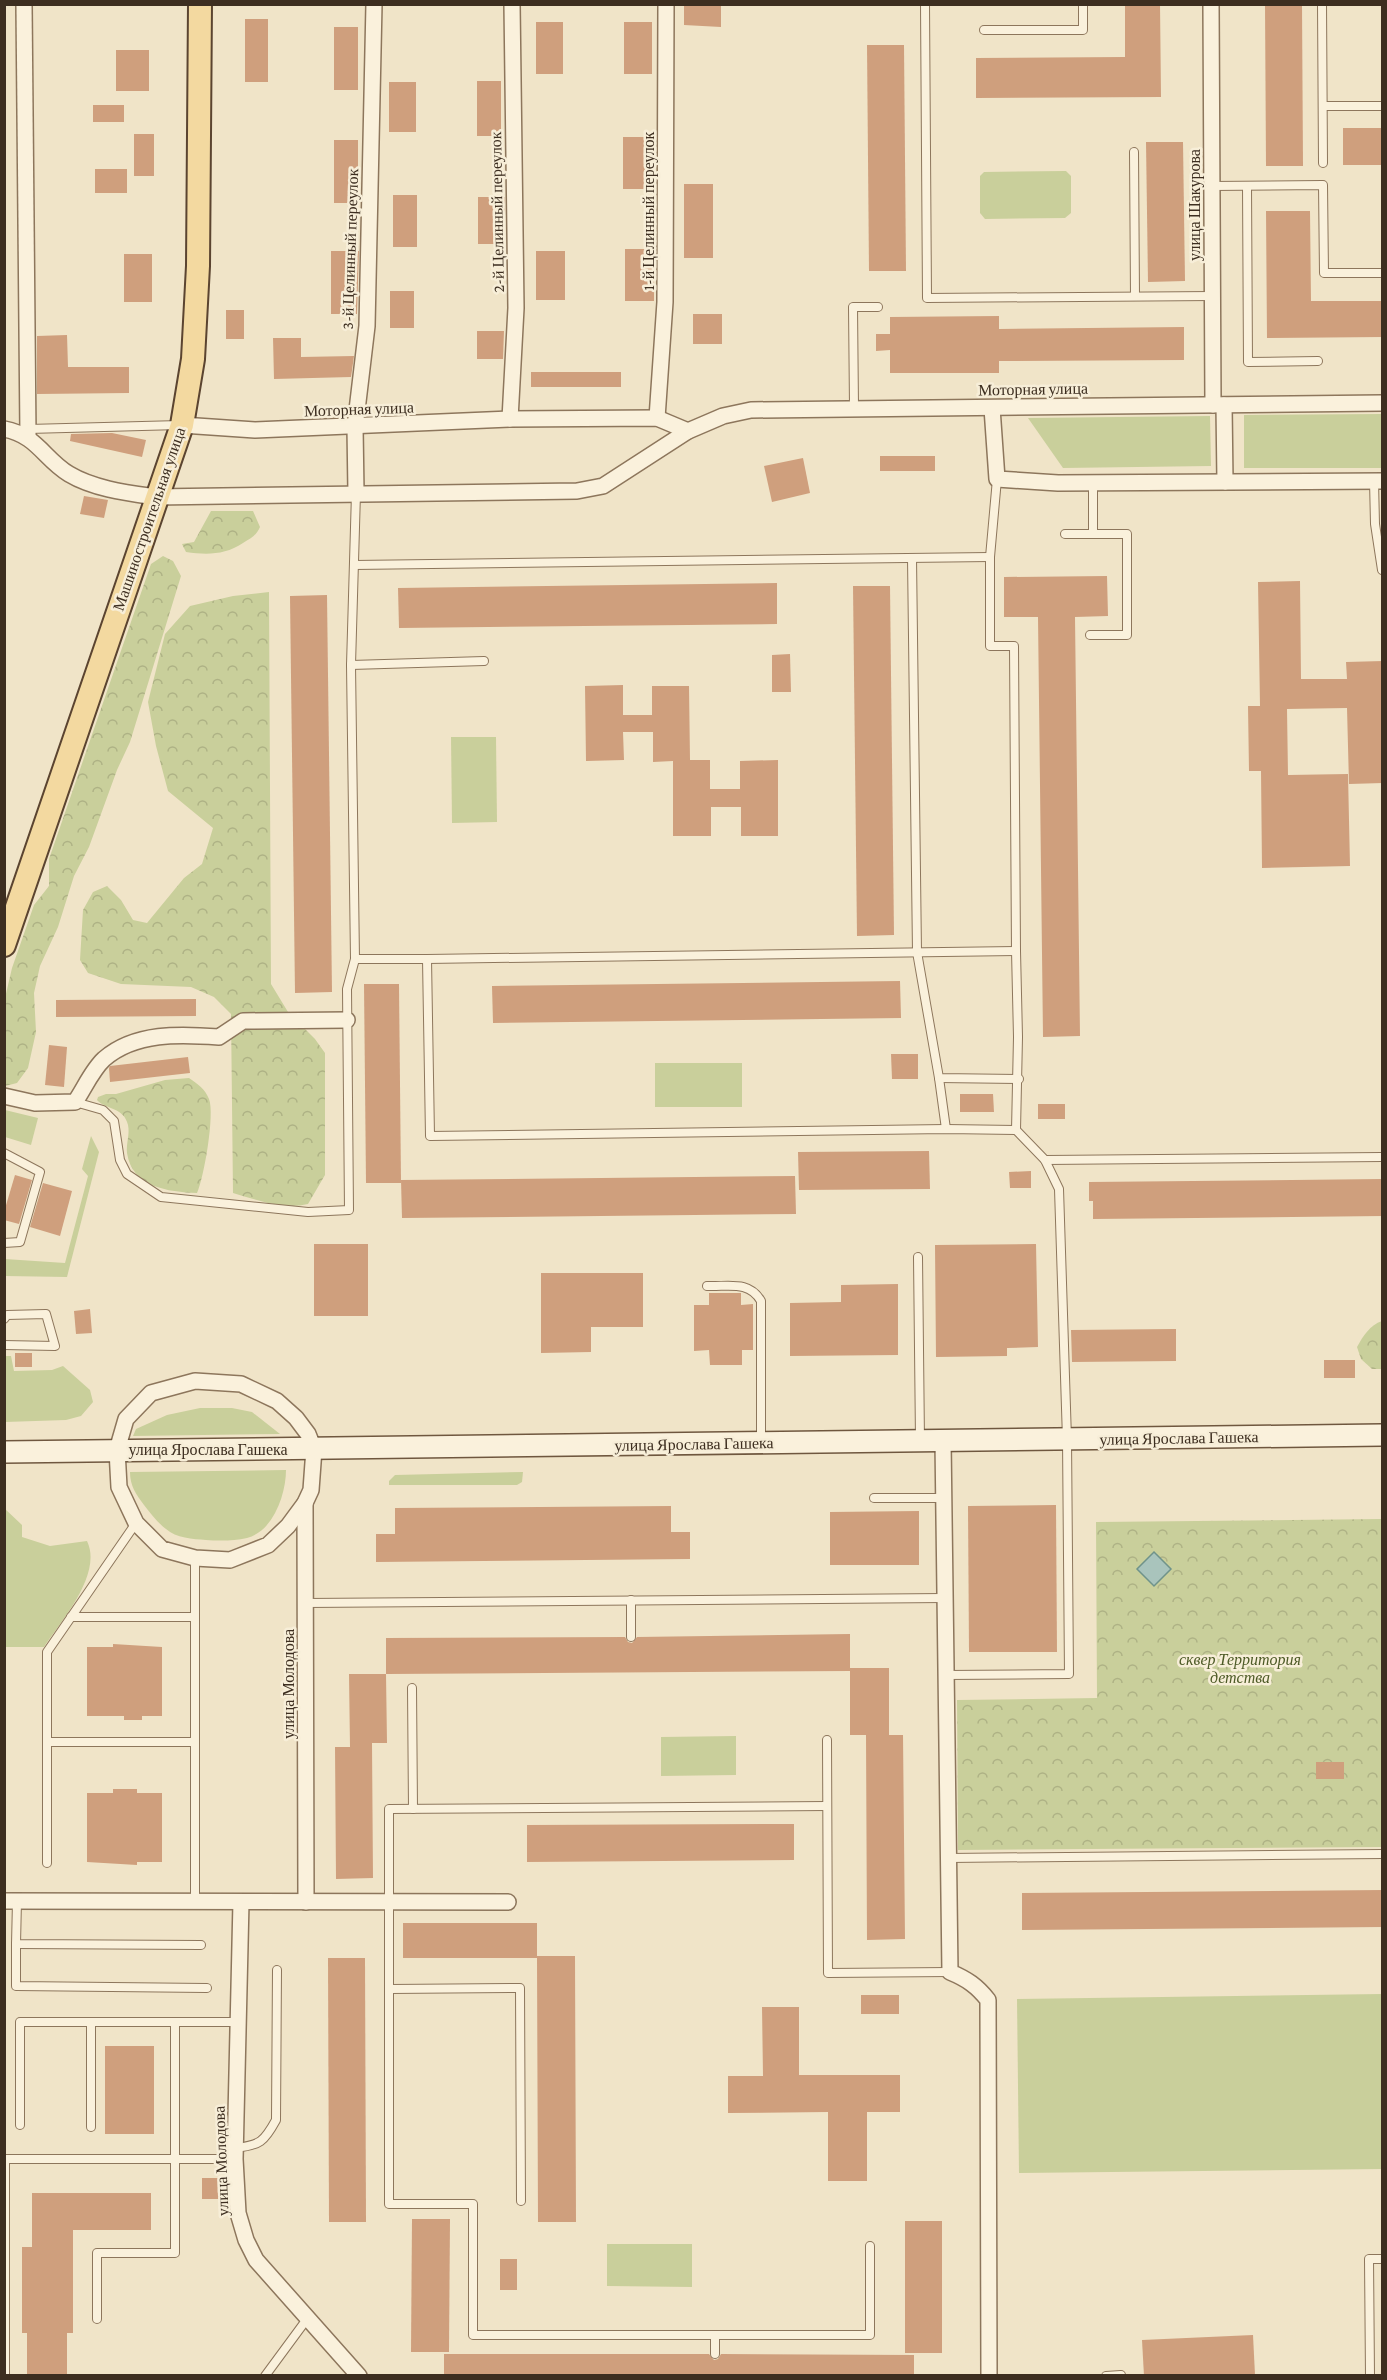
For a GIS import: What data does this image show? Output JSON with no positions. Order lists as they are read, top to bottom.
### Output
{
  "streets": {
    "main road": ["Машиностроительная улица", "улица Ярослава Гашека"],
    "street": [
      "улица Шакурова",
      "1-й Целинный переулок",
      "2-й Целинный переулок",
      "3-й Целинный переулок",
      "Моторная улица",
      "улица Молодова"
    ]
  },
  "crossings": [
    ["улица Шакурова", "Моторная улица"],
    ["1-й Целинный переулок", "Моторная улица"],
    ["2-й Целинный переулок", "Моторная улица"],
    ["3-й Целинный переулок", "Моторная улица"],
    ["Моторная улица", "Машиностроительная улица"]
  ],
  "parks": ["сквер Территория детства"]
}
